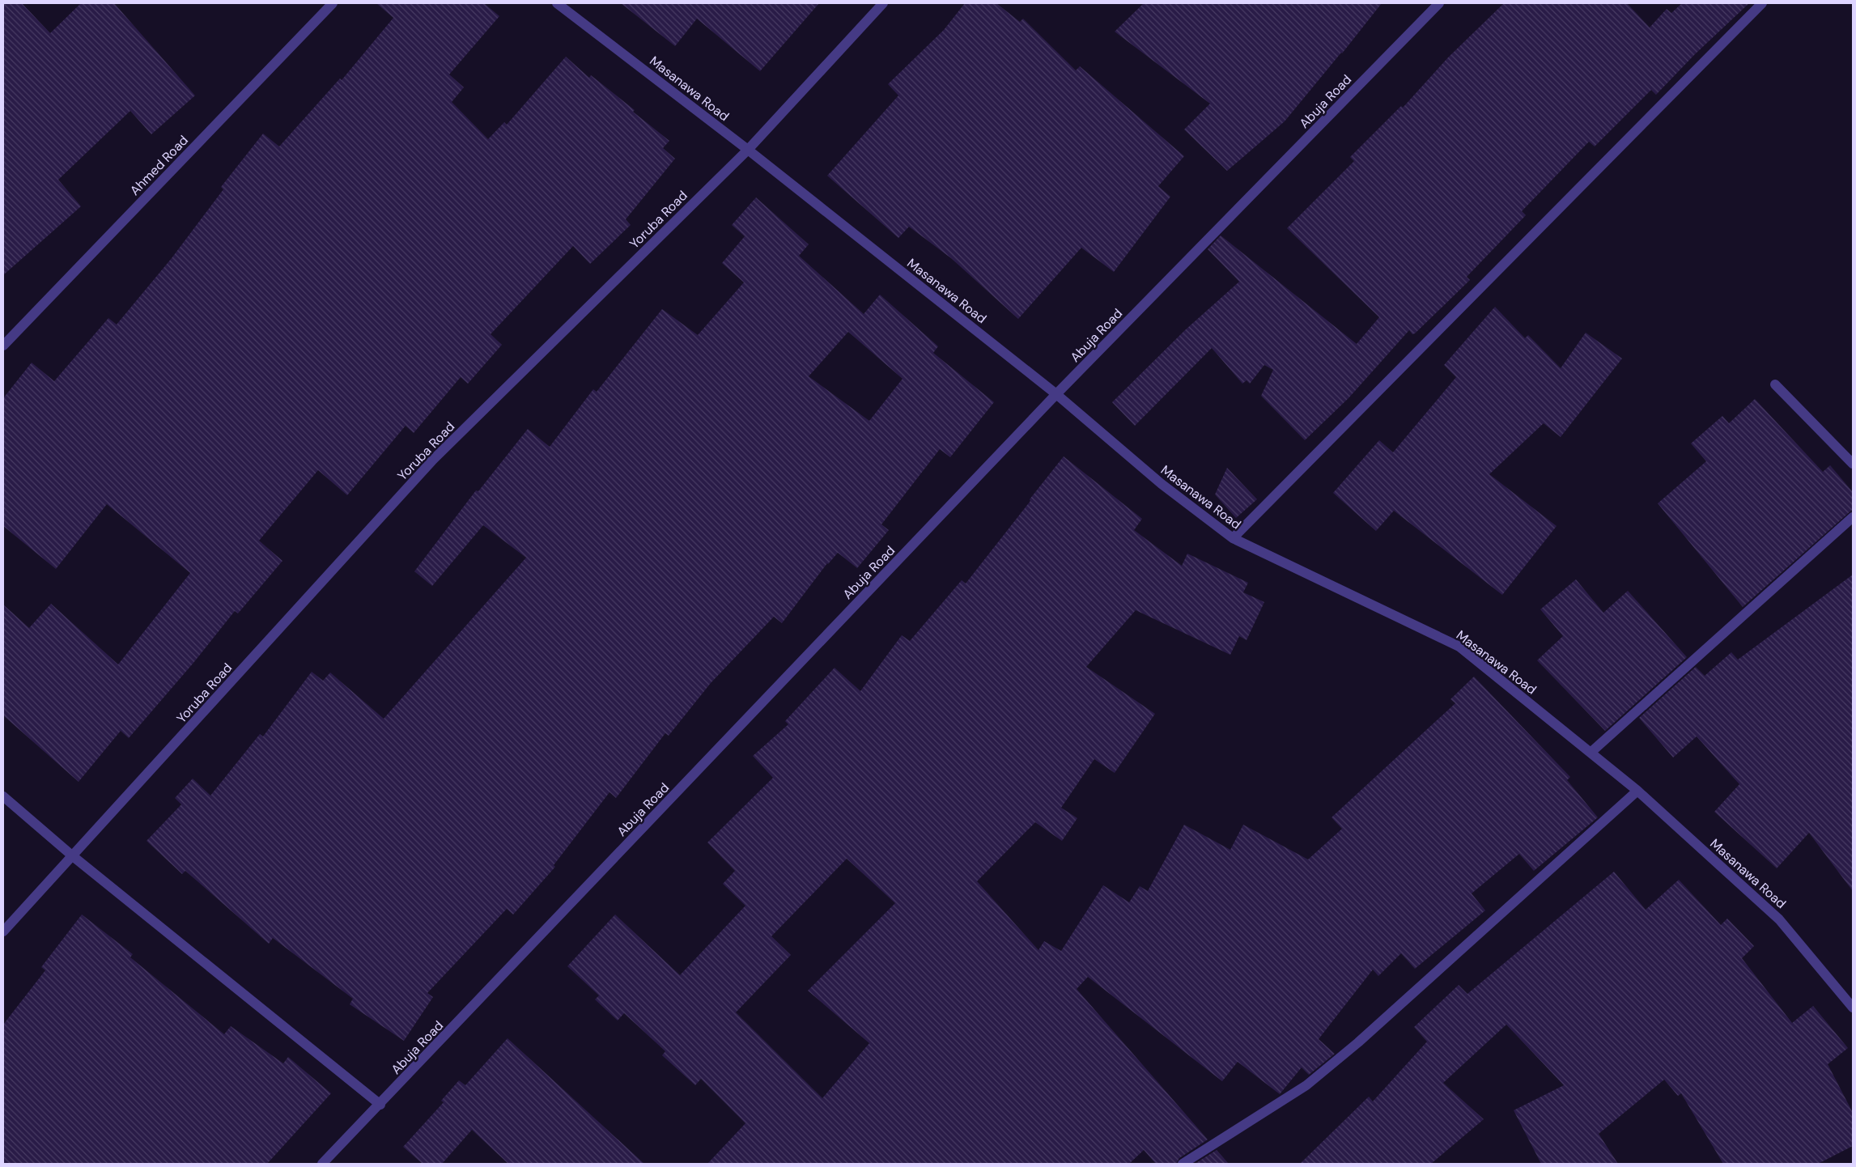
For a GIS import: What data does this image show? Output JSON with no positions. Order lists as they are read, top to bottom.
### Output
{
  "streets": {
    "street": [
      "Masanawa Road",
      "Abuja Road",
      "Ahmed Road",
      "Yoruba Road"
    ]
  },
  "crossings": [
    ["Masanawa Road", "Abuja Road"],
    ["Masanawa Road", "Yoruba Road"]
  ]
}
